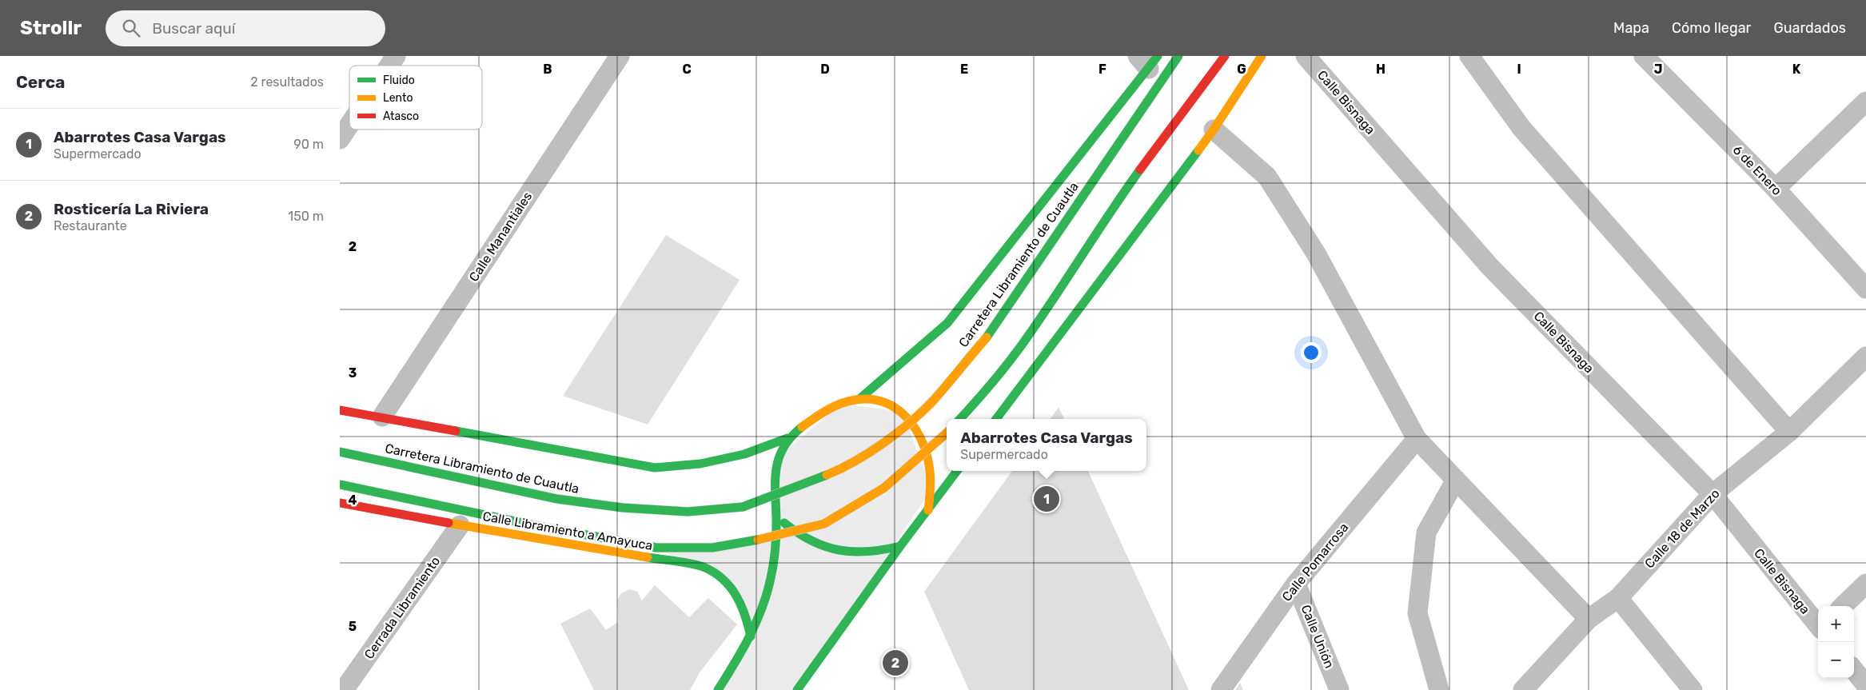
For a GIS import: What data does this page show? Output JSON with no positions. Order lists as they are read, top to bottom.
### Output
{
  "streets": {
    "main road": ["Carretera Libramiento de Cuautla", "Calle Libramiento a Amayuca"],
    "street": [
      "Calle Bisnaga",
      "6 de Enero",
      "Calle Manantiales",
      "Calle 18 de Marzo",
      "Calle Pomarrosa",
      "Cerrada Libramiento",
      "Calle Unión"
    ]
  },
  "crossings": [
    ["Calle Bisnaga", "Calle 18 de Marzo"],
    ["Calle Libramiento a Amayuca", "Cerrada Libramiento"],
    ["Calle Pomarrosa", "Calle Unión"]
  ],
  "legend": ["Fluido", "Lento", "Atasco"],
  "page": {
    "header": "Strollr",
    "search": "Buscar aquí",
    "nav": ["Mapa", "Cómo llegar", "Guardados"],
    "heading": ["Cerca", "2 resultados"],
    "list": [
      {
        "mark": "1",
        "name": "Abarrotes Casa Vargas",
        "note": "Supermercado",
        "value": "90 m"
      },
      {
        "mark": "2",
        "name": "Rosticería La Riviera",
        "note": "Restaurante",
        "value": "150 m"
      }
    ],
    "popup": ["Abarrotes Casa Vargas", "Supermercado"],
    "pins": ["1", "2"],
    "map_buttons": ["+", "−"]
  },
  "grid": {
    "columns": [
      "B",
      "C",
      "D",
      "E",
      "F",
      "G",
      "H",
      "I",
      "J",
      "K"
    ],
    "rows": [
      "2",
      "3",
      "4",
      "5"
    ]
  }
}
